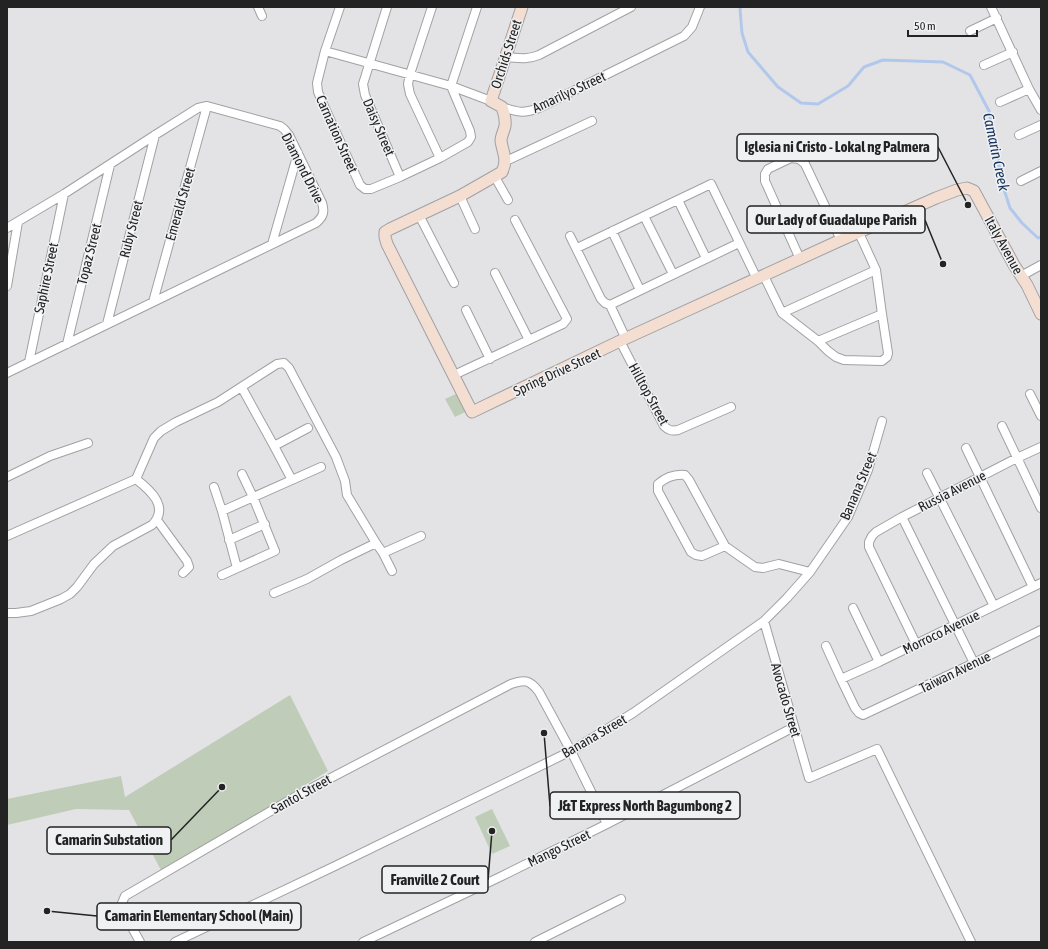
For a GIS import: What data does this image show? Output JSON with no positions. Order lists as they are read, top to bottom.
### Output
{
  "streets": {
    "street": [
      "Orchids Street",
      "Amarilyo Street",
      "Daisy Street",
      "Carnation Street",
      "Diamond Drive",
      "Emerald Street",
      "Ruby Street",
      "Italy Avenue",
      "Topaz Street",
      "Saphire Street",
      "Spring Drive Street",
      "Hilltop Street",
      "Banana Street",
      "Russia Avenue",
      "Morroco Avenue",
      "Taiwan Avenue",
      "Avocado Street",
      "Santol Street",
      "Mango Street"
    ]
  },
  "crossings": [
    ["Orchids Street", "Amarilyo Street"],
    ["Amarilyo Street", "Daisy Street"],
    ["Amarilyo Street", "Carnation Street"],
    ["Daisy Street", "Carnation Street"],
    ["Diamond Drive", "Emerald Street"],
    ["Diamond Drive", "Ruby Street"],
    ["Diamond Drive", "Topaz Street"],
    ["Diamond Drive", "Saphire Street"],
    ["Italy Avenue", "Spring Drive Street"],
    ["Spring Drive Street", "Hilltop Street"],
    ["Banana Street", "Avocado Street"],
    ["Banana Street", "Santol Street"],
    ["Russia Avenue", "Morroco Avenue"],
    ["Morroco Avenue", "Taiwan Avenue"],
    ["Avocado Street", "Mango Street"]
  ],
  "water": ["Camarin Creek"],
  "places": [
    "Iglesia ni Cristo - Lokal ng Palmera",
    "Our Lady of Guadalupe Parish",
    "J&T Express North Bagumbong 2",
    "Camarin Substation",
    "Franville 2 Court",
    "Camarin Elementary School (Main)"
  ],
  "scale_bar": "50 m"
}
